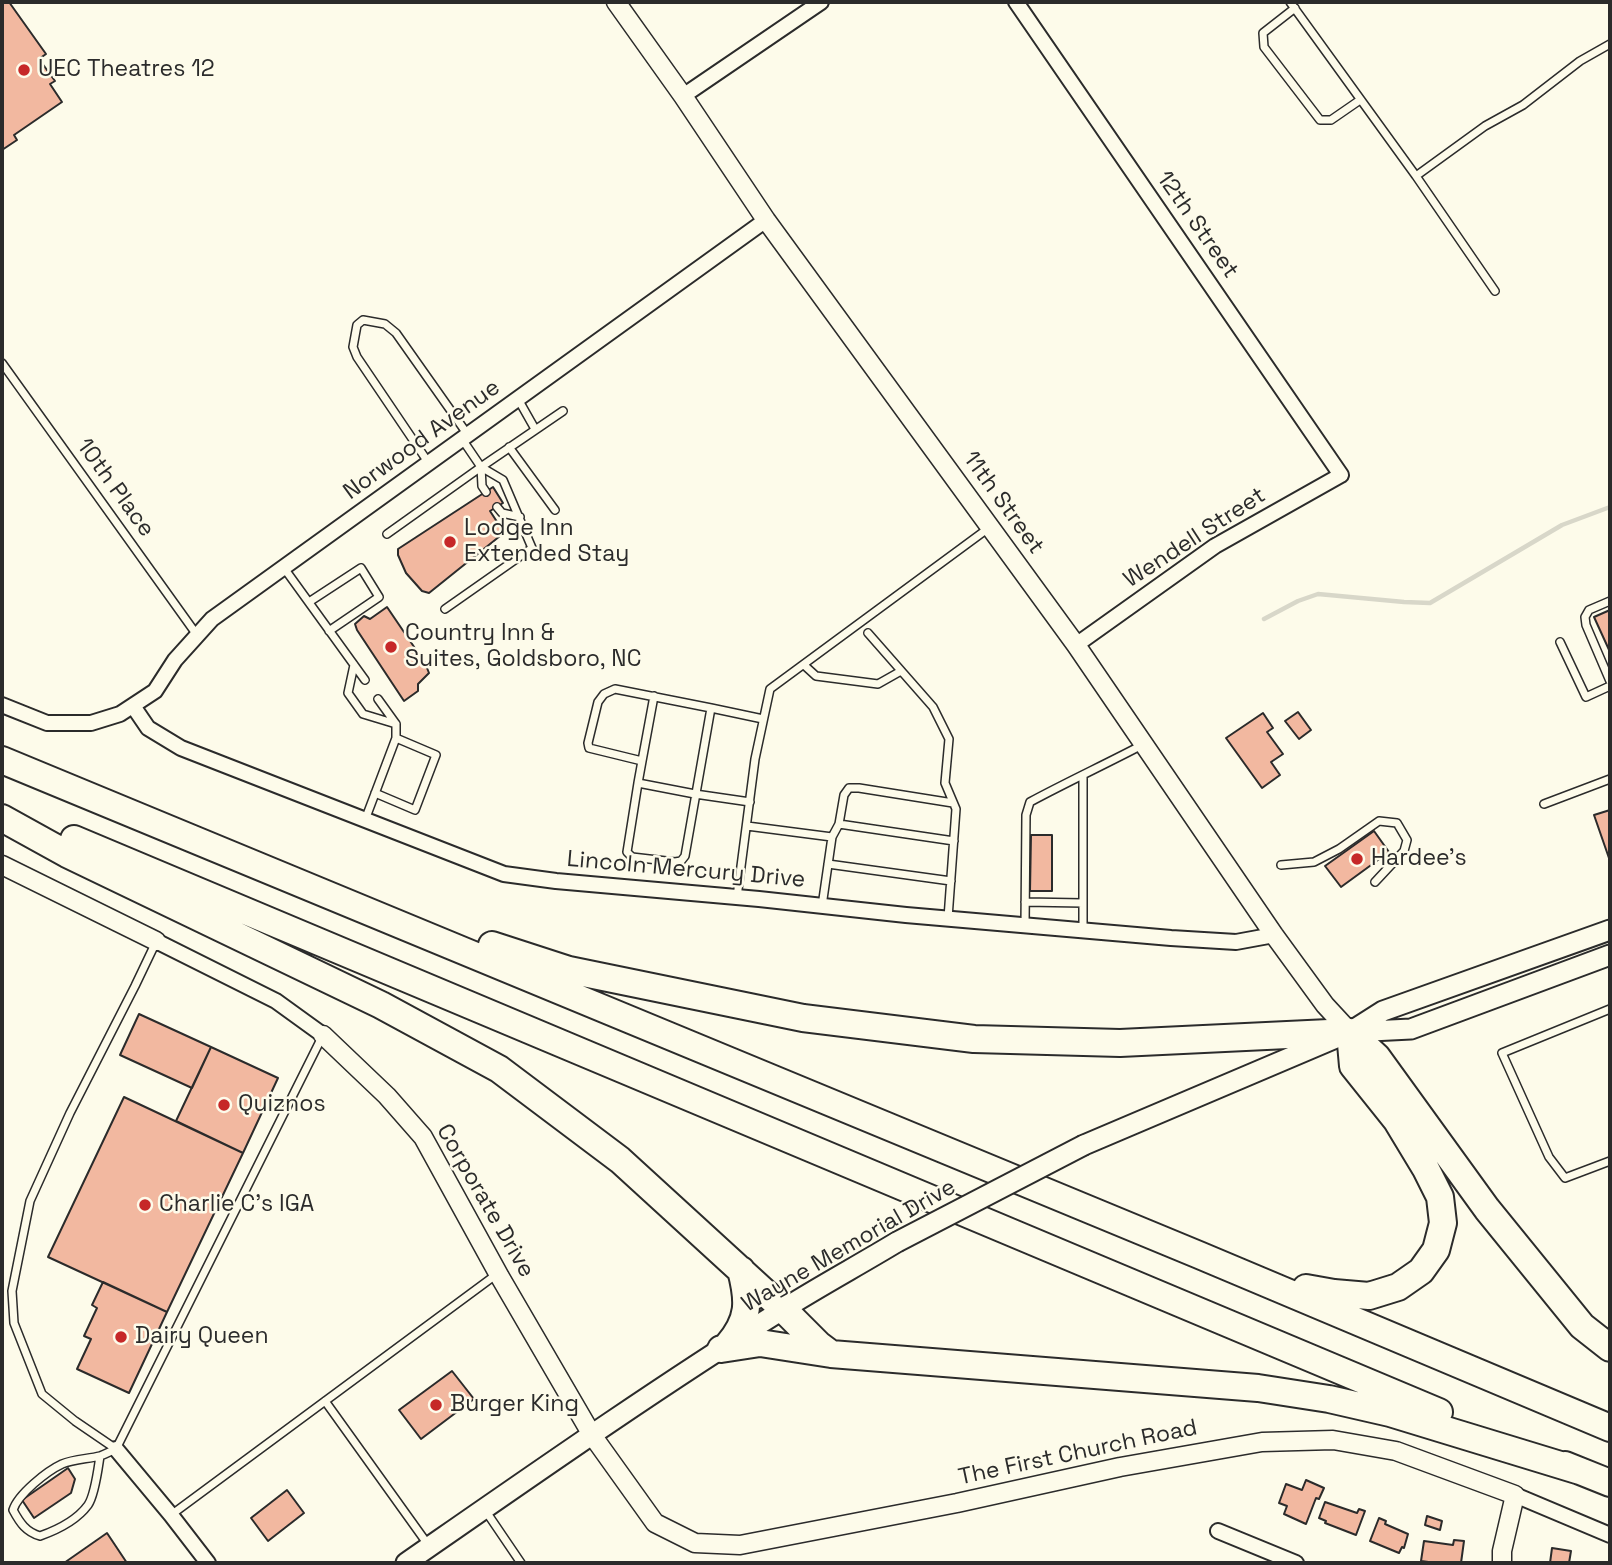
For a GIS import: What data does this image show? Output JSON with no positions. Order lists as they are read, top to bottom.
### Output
{
  "streets": {
    "main road": ["Wayne Memorial Drive"],
    "street": [
      "12th Street",
      "Norwood Avenue",
      "11th Street",
      "Wendell Street",
      "Lincoln Mercury Drive",
      "Corporate Drive",
      "The First Church Road"
    ],
    "lane": ["10th Place"]
  },
  "crossings": [
    ["12th Street", "Wendell Street"],
    ["Norwood Avenue", "10th Place"],
    ["Norwood Avenue", "11th Street"],
    ["Norwood Avenue", "Lincoln Mercury Drive"],
    ["11th Street", "Wendell Street"],
    ["11th Street", "Lincoln Mercury Drive"],
    ["11th Street", "Wayne Memorial Drive"],
    ["Corporate Drive", "Wayne Memorial Drive"],
    ["Corporate Drive", "The First Church Road"],
    ["Wayne Memorial Drive", "The First Church Road"]
  ],
  "places": [
    "UEC Theatres 12",
    "Lodge Inn Extended Stay",
    "Country Inn & Suites, Goldsboro, NC",
    "Hardee's",
    "Quiznos",
    "Charlie C's IGA",
    "Dairy Queen",
    "Burger King"
  ]
}
